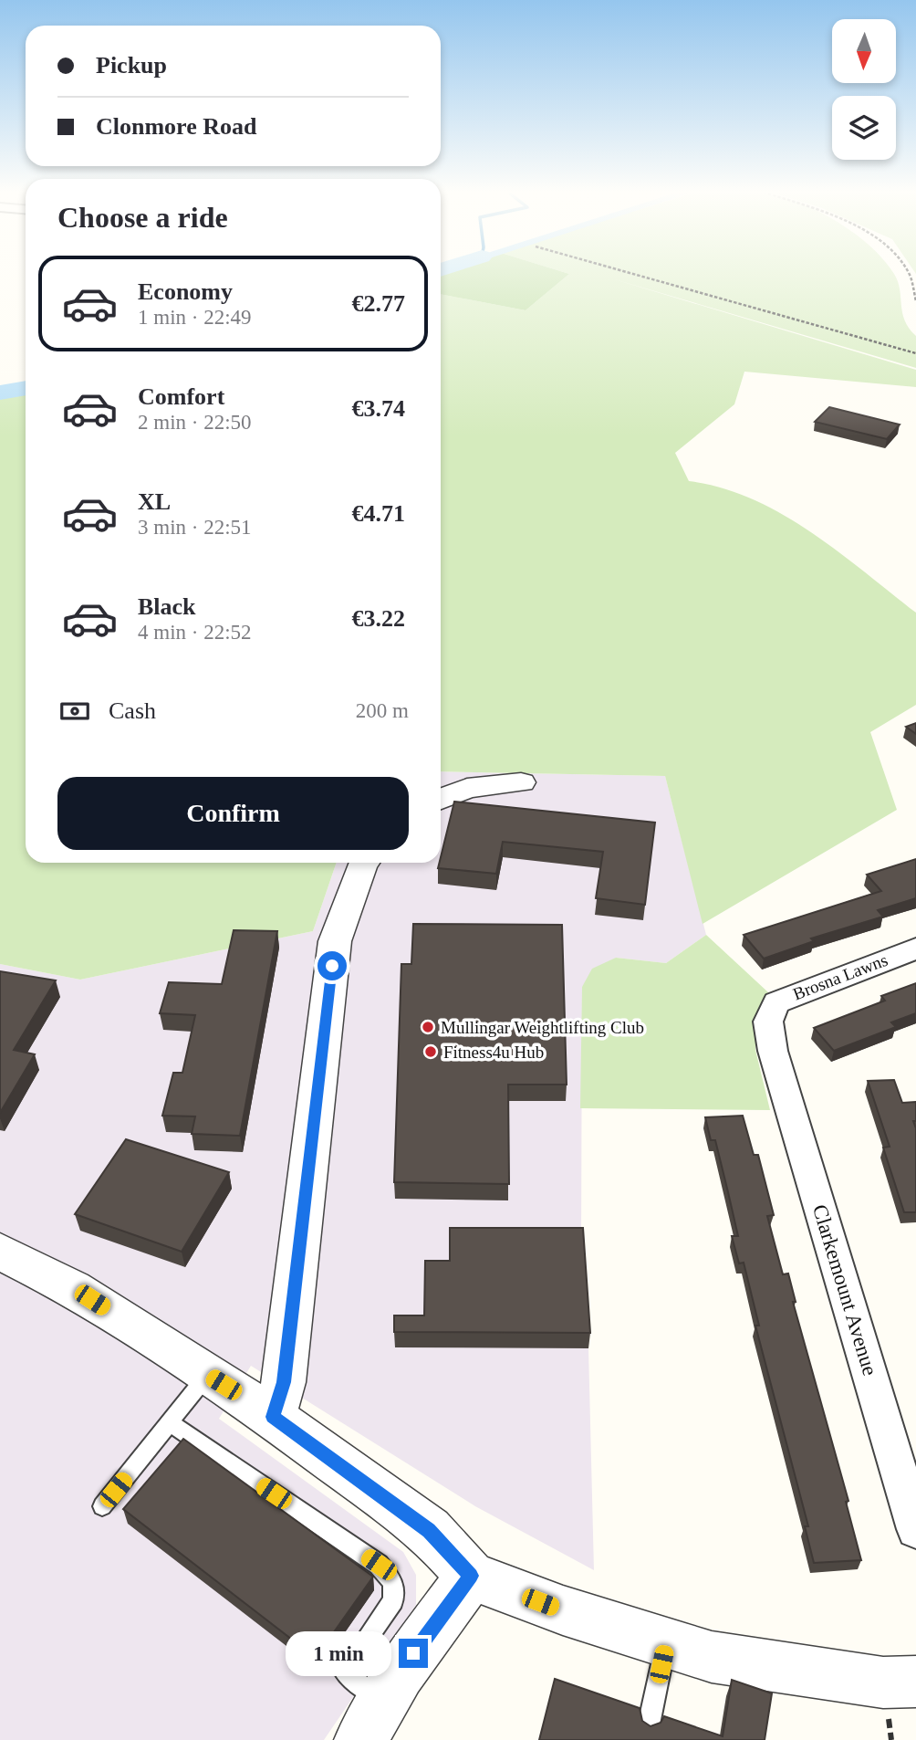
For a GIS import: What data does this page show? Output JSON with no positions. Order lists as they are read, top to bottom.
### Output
{
  "streets": {
    "street": ["Brosna Lawns", "Clarkemount Avenue"]
  },
  "crossings": [
    ["Brosna Lawns", "Clarkemount Avenue"]
  ],
  "places": ["Mullingar Weightlifting Club", "Fitness4u Hub"],
  "north": "bottom",
  "page": {
    "banner": ["Pickup", "Clonmore Road"],
    "heading": "Choose a ride",
    "list": [
      {
        "name": "Economy",
        "note": "1 min · 22:49",
        "value": "€2.77"
      },
      {
        "name": "Comfort",
        "note": "2 min · 22:50",
        "value": "€3.74"
      },
      {
        "name": "XL",
        "note": "3 min · 22:51",
        "value": "€4.71"
      },
      {
        "name": "Black",
        "note": "4 min · 22:52",
        "value": "€3.22"
      }
    ],
    "pay": ["Cash", "200 m"],
    "buttons": "Confirm",
    "bubble": "1 min"
  }
}
